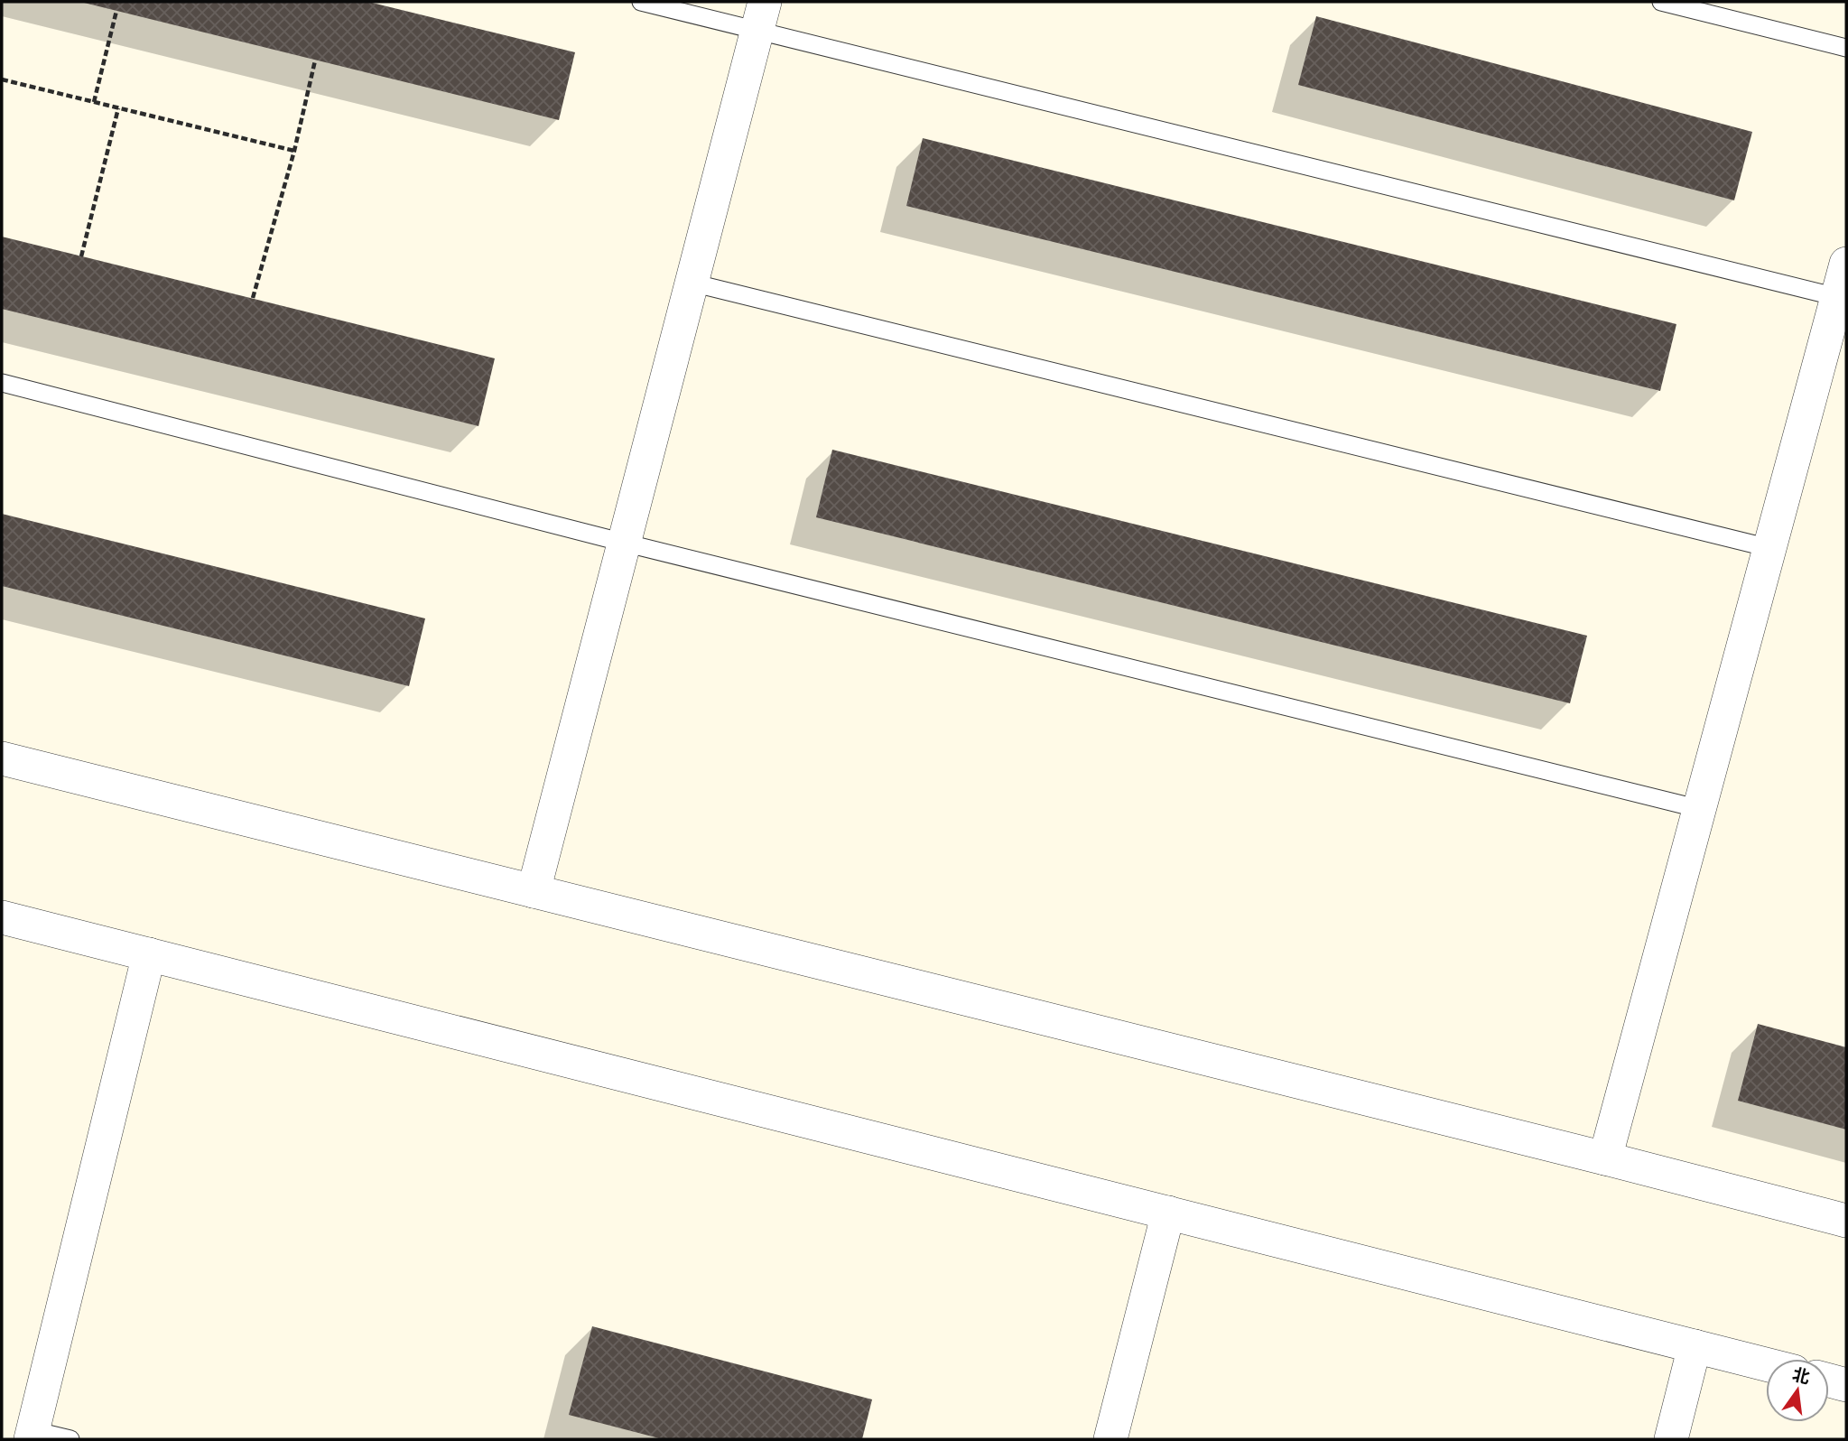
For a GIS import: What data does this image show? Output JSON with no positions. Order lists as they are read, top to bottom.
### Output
{
  "north": "top"
}
